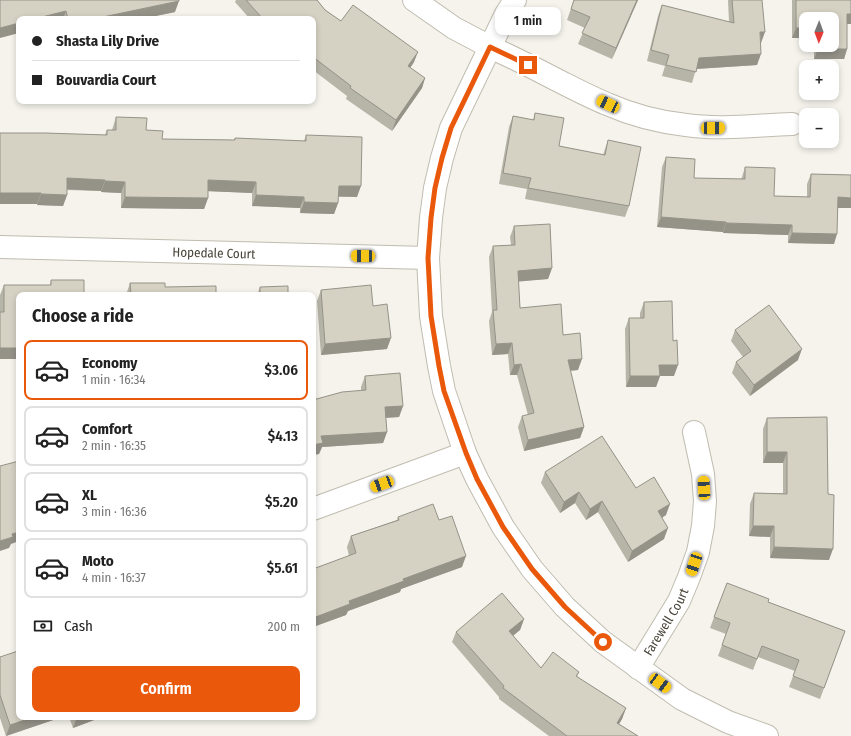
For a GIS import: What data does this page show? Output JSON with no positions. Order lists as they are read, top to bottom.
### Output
{
  "streets": {
    "street": ["Hopedale Court", "Farewell Court"]
  },
  "north": "bottom",
  "page": {
    "bubble": "1 min",
    "map_buttons": ["+", "−"],
    "banner": ["Shasta Lily Drive", "Bouvardia Court"],
    "heading": "Choose a ride",
    "list": [
      {
        "name": "Economy",
        "note": "1 min · 16:34",
        "value": "$3.06"
      },
      {
        "name": "Comfort",
        "note": "2 min · 16:35",
        "value": "$4.13"
      },
      {
        "name": "XL",
        "note": "3 min · 16:36",
        "value": "$5.20"
      },
      {
        "name": "Moto",
        "note": "4 min · 16:37",
        "value": "$5.61"
      }
    ],
    "pay": ["Cash", "200 m"],
    "buttons": "Confirm"
  }
}
